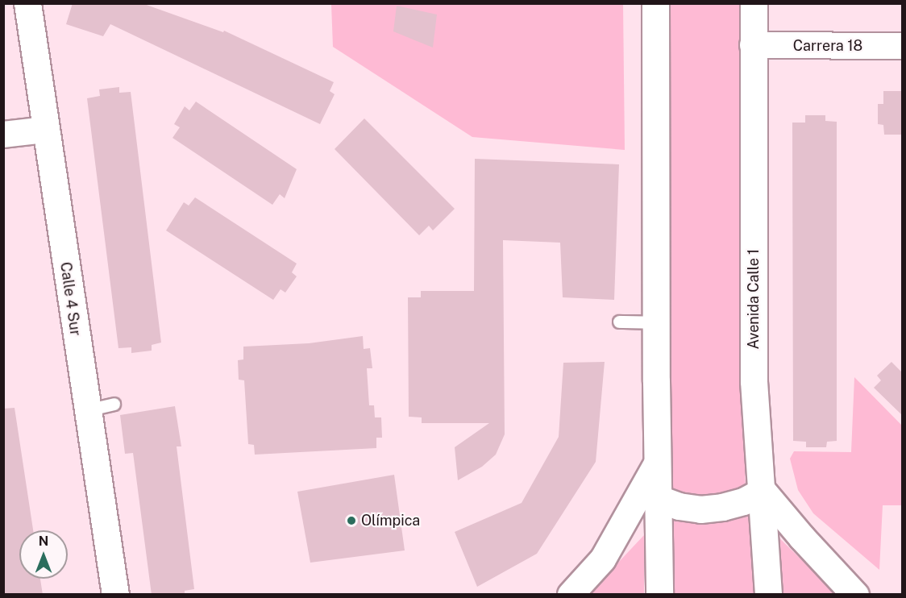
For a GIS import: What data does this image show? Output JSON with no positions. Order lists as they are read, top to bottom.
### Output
{
  "streets": {
    "main road": ["Calle 4 Sur", "Avenida Calle 1"],
    "street": ["Carrera 18"]
  },
  "crossings": [
    ["Carrera 18", "Avenida Calle 1"]
  ],
  "places": ["Olímpica"],
  "north": "top"
}
